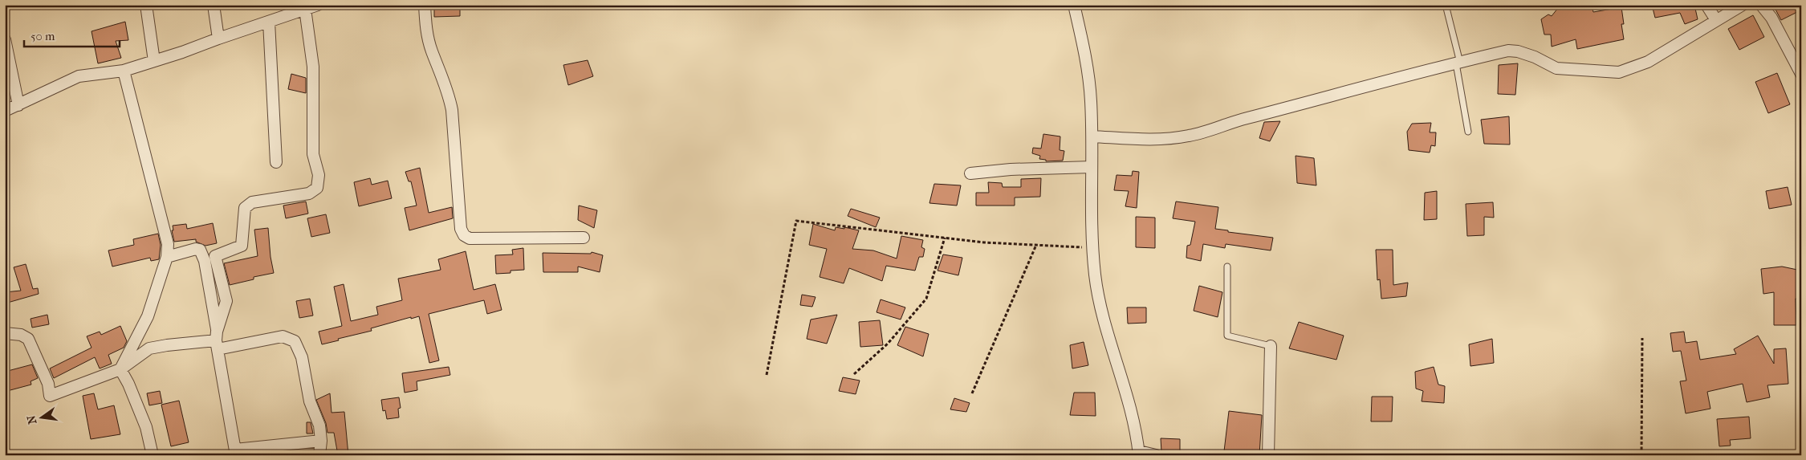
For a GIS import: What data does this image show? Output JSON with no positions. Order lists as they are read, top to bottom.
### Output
{
  "scale_bar": "50 m",
  "north": "left"
}
